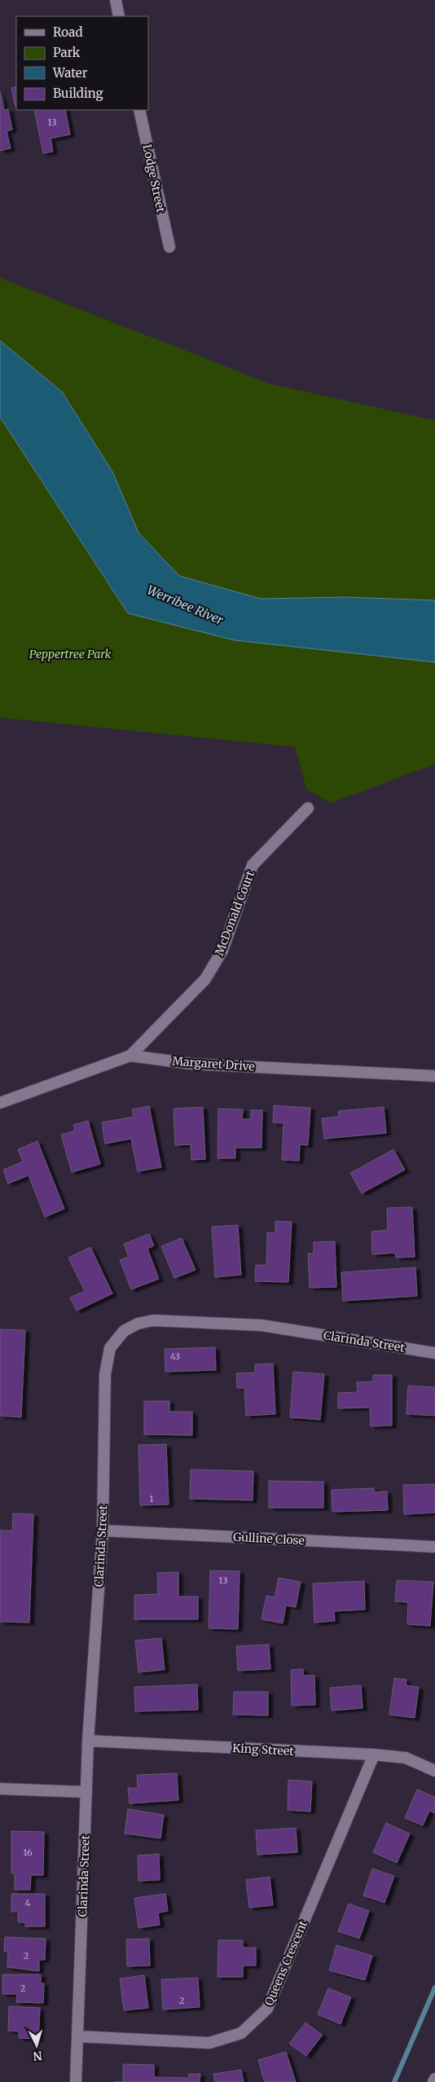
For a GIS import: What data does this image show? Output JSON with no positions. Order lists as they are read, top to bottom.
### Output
{
  "streets": {
    "street": [
      "Lodge Street",
      "McDonald Court",
      "Margaret Drive",
      "Clarinda Street",
      "Gulline Close",
      "King Street",
      "Queens Crescent"
    ]
  },
  "crossings": [
    ["McDonald Court", "Margaret Drive"],
    ["Clarinda Street", "Gulline Close"],
    ["Clarinda Street", "King Street"],
    ["Clarinda Street", "Queens Crescent"],
    ["King Street", "Queens Crescent"]
  ],
  "water": ["Werribee River"],
  "parks": ["Peppertree Park"],
  "house_numbers": [
    "13",
    "43",
    "1",
    "13",
    "16",
    "4",
    "2",
    "2",
    "2"
  ],
  "legend": [
    "Road",
    "Park",
    "Water",
    "Building"
  ],
  "north": "bottom"
}
